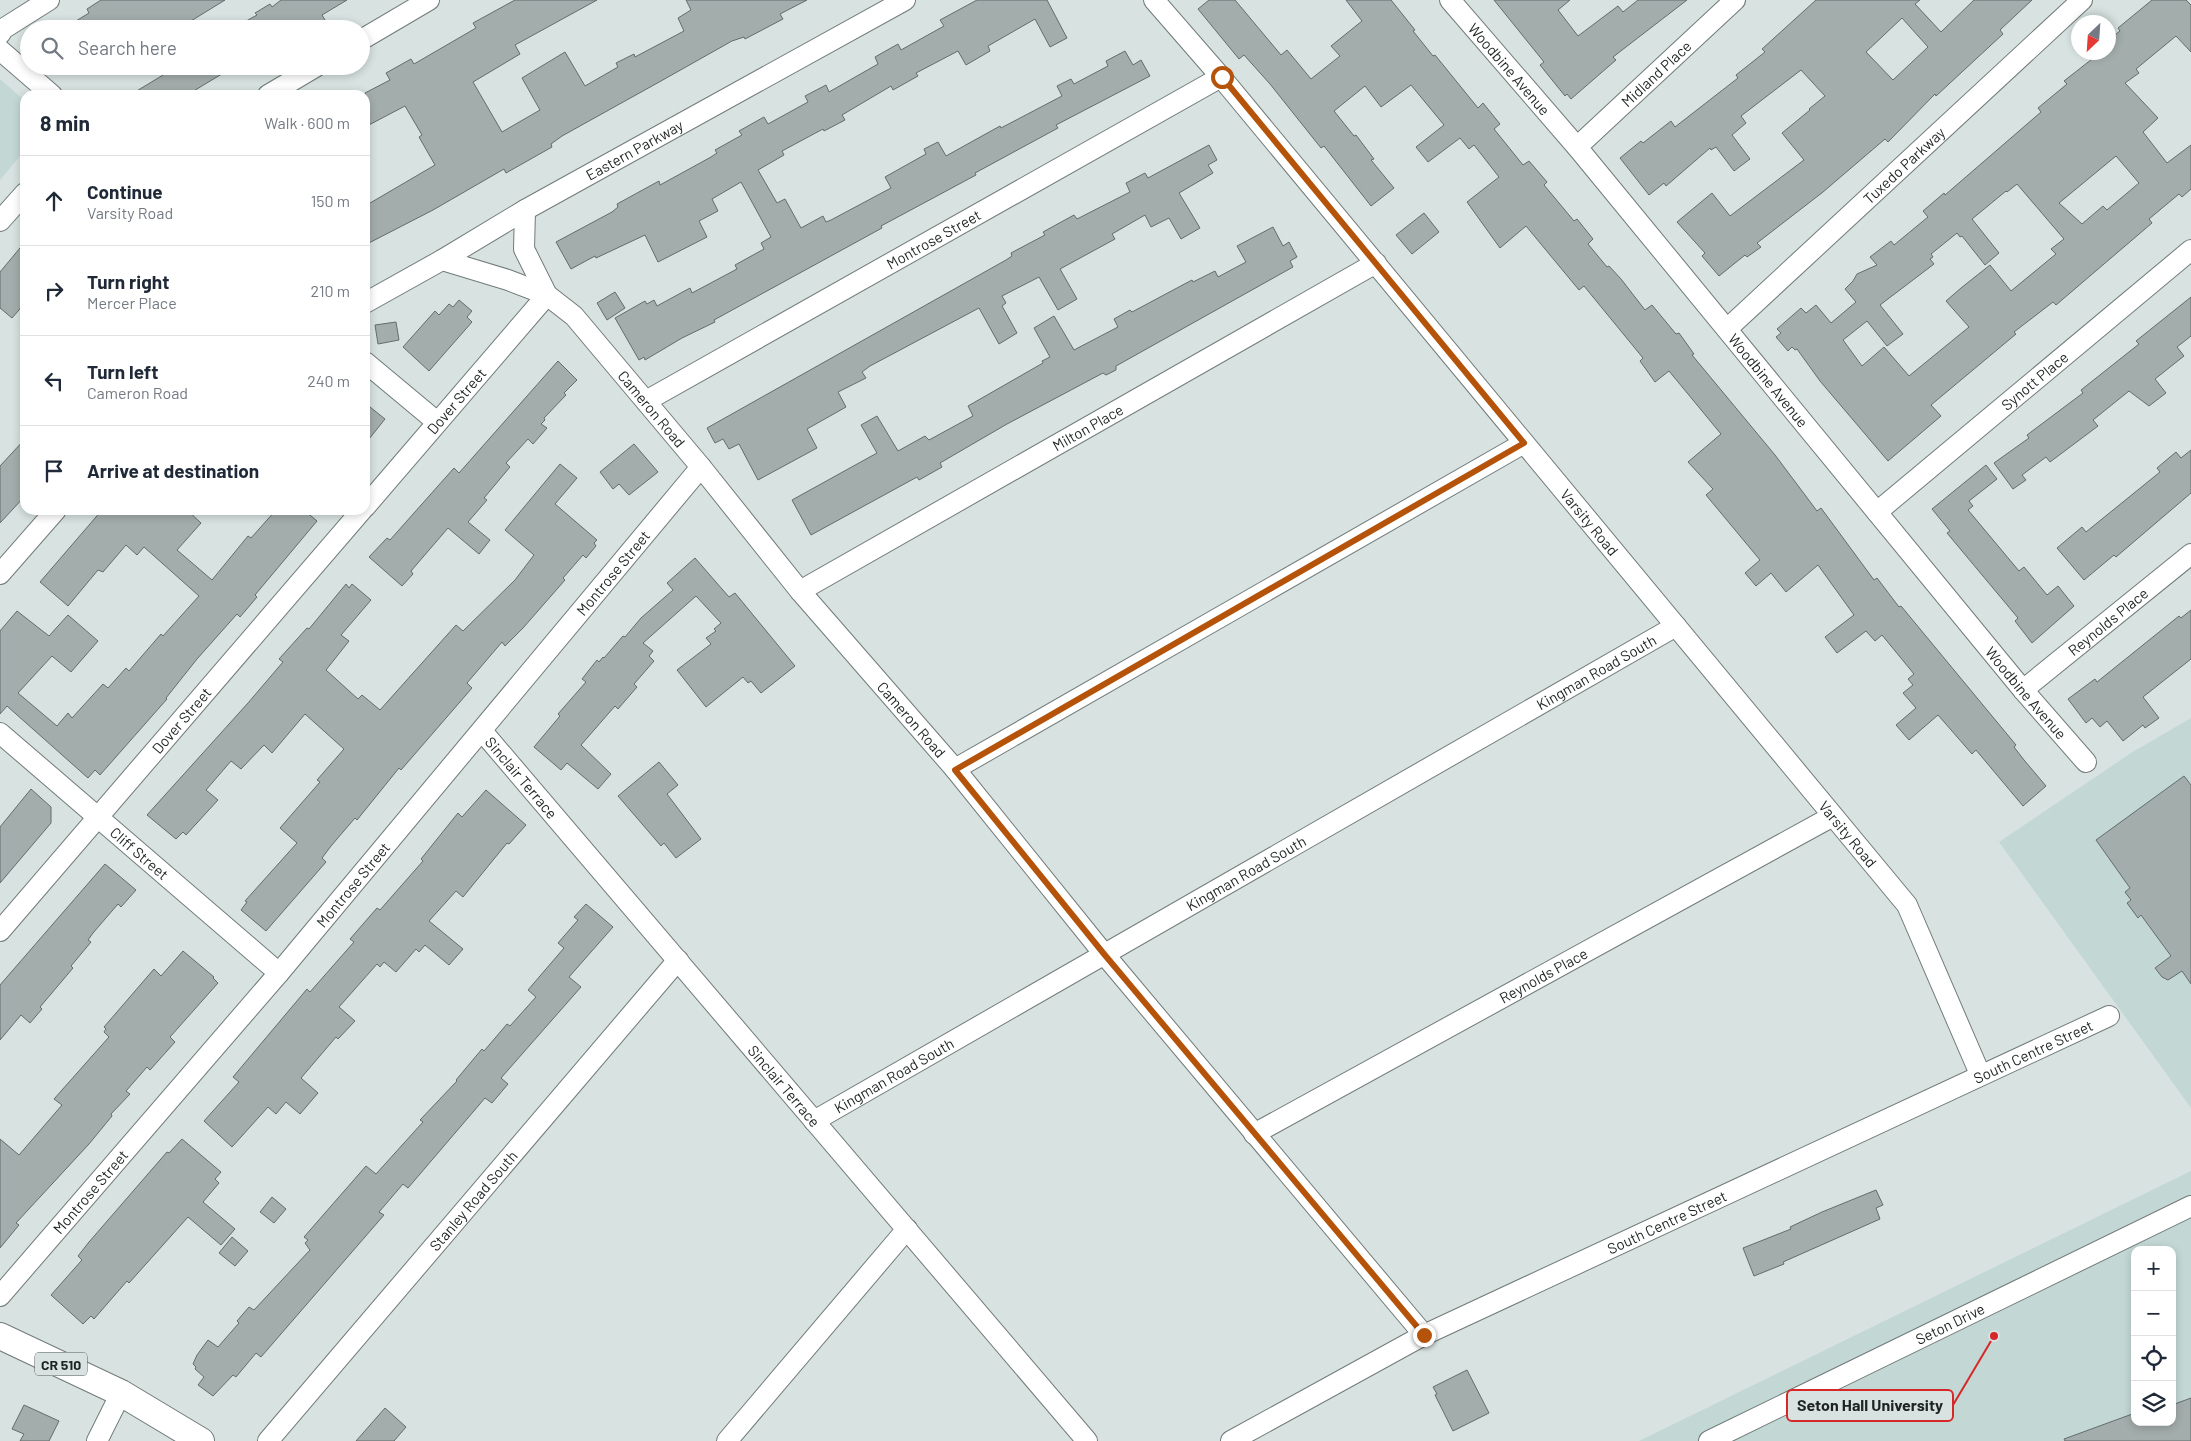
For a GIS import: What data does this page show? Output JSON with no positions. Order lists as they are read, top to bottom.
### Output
{
  "streets": {
    "main road": ["CR 510"],
    "street": [
      "Woodbine Avenue",
      "Midland Place",
      "Eastern Parkway",
      "Tuxedo Parkway",
      "Montrose Street",
      "Synott Place",
      "Dover Street",
      "Cameron Road",
      "Milton Place",
      "Varsity Road",
      "Reynolds Place",
      "Kingman Road South",
      "Sinclair Terrace",
      "Cliff Street",
      "South Centre Street",
      "Stanley Road South",
      "Seton Drive"
    ]
  },
  "crossings": [
    ["Woodbine Avenue", "Midland Place"],
    ["Woodbine Avenue", "Tuxedo Parkway"],
    ["Woodbine Avenue", "Synott Place"],
    ["Woodbine Avenue", "Reynolds Place"],
    ["Eastern Parkway", "Cameron Road"],
    ["Montrose Street", "Cameron Road"],
    ["Montrose Street", "Varsity Road"],
    ["Montrose Street", "Sinclair Terrace"],
    ["Montrose Street", "Cliff Street"],
    ["Dover Street", "Cameron Road"],
    ["Dover Street", "Cliff Street"],
    ["Cameron Road", "Milton Place"],
    ["Cameron Road", "Reynolds Place"],
    ["Cameron Road", "Kingman Road South"],
    ["Cameron Road", "South Centre Street"],
    ["Milton Place", "Varsity Road"],
    ["Varsity Road", "Reynolds Place"],
    ["Varsity Road", "Kingman Road South"],
    ["Varsity Road", "South Centre Street"],
    ["Kingman Road South", "Sinclair Terrace"],
    ["Sinclair Terrace", "Stanley Road South"]
  ],
  "places": ["Seton Hall University"],
  "north": "bottom left",
  "page": {
    "search": "Search here",
    "heading": ["8 min", "Walk · 600 m"],
    "list": [
      ["Continue", "Varsity Road", "150 m"],
      ["Turn right", "Mercer Place", "210 m"],
      ["Turn left", "Cameron Road", "240 m"],
      "Arrive at destination"
    ],
    "map_buttons": ["+", "−"]
  }
}
